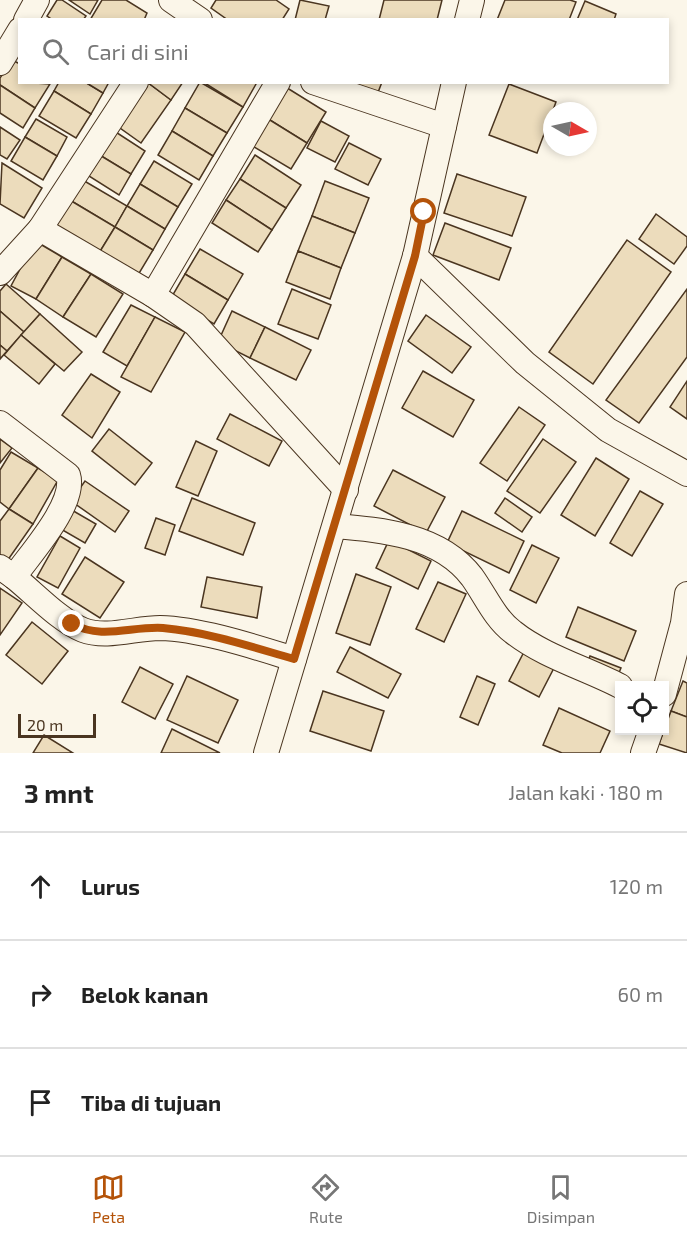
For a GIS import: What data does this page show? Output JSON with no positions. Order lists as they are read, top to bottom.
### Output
{
  "scale_bar": "20 m",
  "north": "right",
  "page": {
    "search": "Cari di sini",
    "scale": "20 m",
    "heading": ["3 mnt", "Jalan kaki · 180 m"],
    "list": [
      ["Lurus", "120 m"],
      ["Belok kanan", "60 m"],
      "Tiba di tujuan"
    ],
    "nav": ["Peta", "Rute", "Disimpan"]
  }
}
